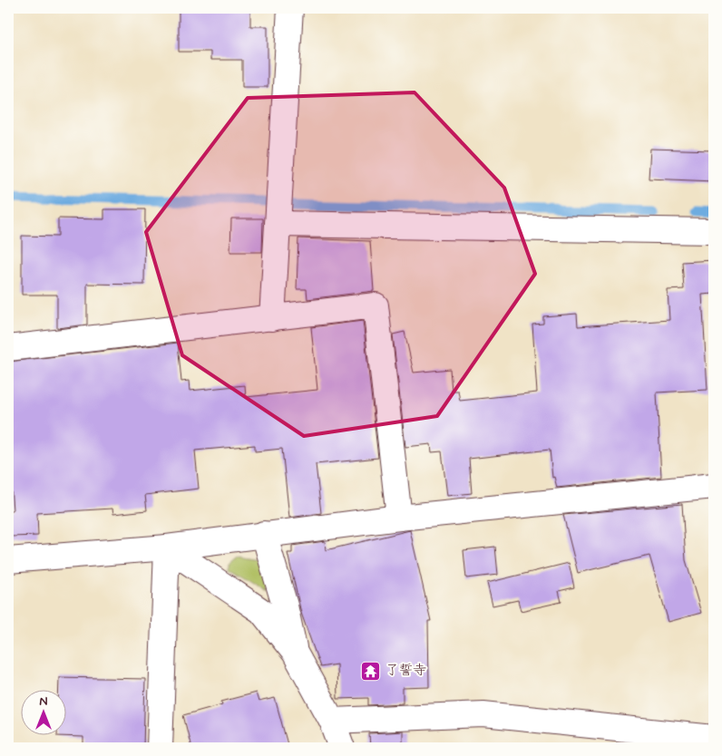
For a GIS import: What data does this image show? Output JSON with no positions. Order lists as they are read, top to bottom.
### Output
{
  "places": {
    "temple": ["了誓寺"]
  },
  "north": "top"
}
